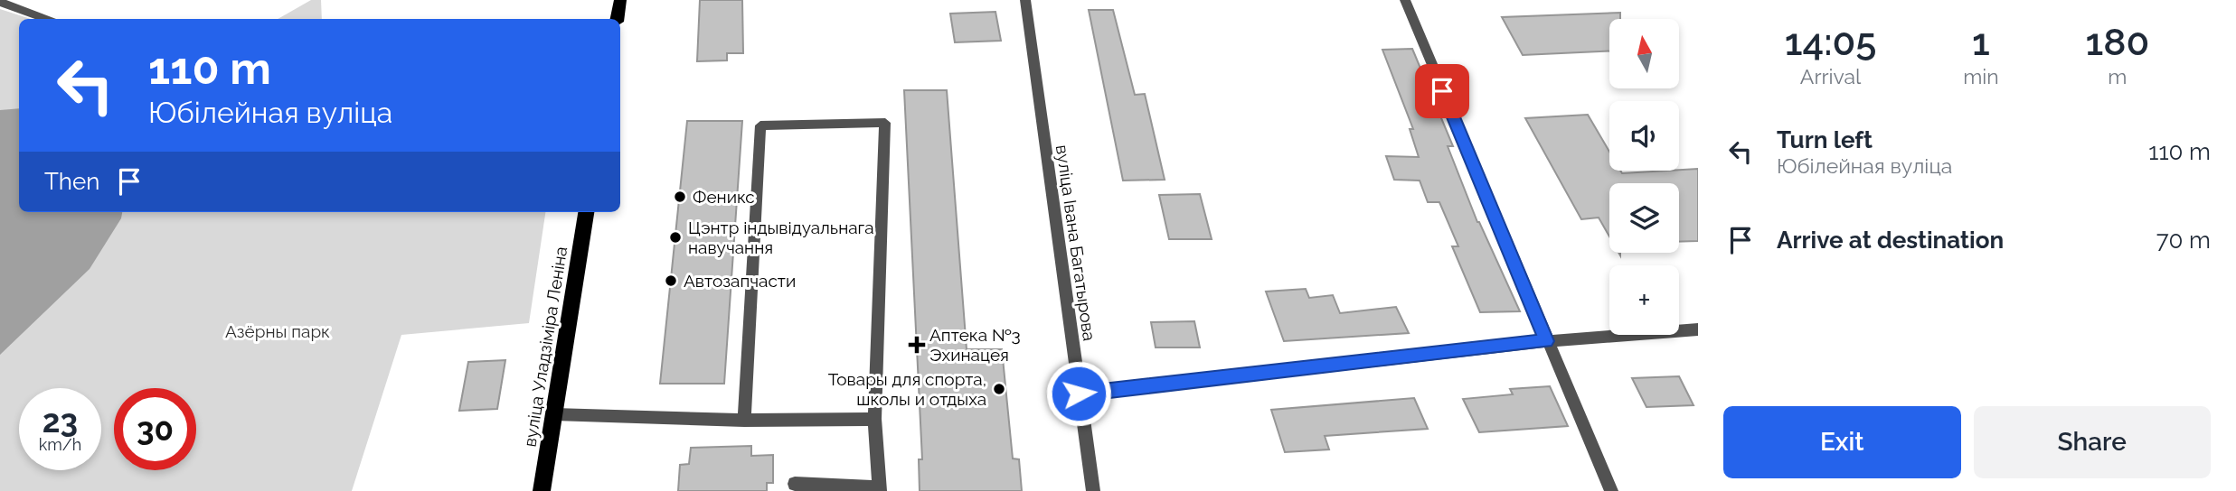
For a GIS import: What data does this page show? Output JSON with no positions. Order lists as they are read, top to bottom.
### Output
{
  "streets": {
    "main road": ["вуліца Уладзіміра Леніна"],
    "street": ["вуліца Івана Багатырова"]
  },
  "parks": ["Азёрны парк"],
  "places": {
    "other": [
      "Феникс",
      "Цэнтр індывідуальнага навучання",
      "Автозапчасти",
      "Товары для спорта, школы и отдыха"
    ],
    "health": ["Аптека №3 Эхинацея"]
  },
  "north": "top",
  "page": {
    "eta": [
      "14:05",
      "Arrival",
      "1",
      "min",
      "180",
      "m"
    ],
    "map_buttons": "+",
    "turn": ["110 m", "Юбілейная вуліца"],
    "list": [
      {
        "name": "Turn left",
        "note": "Юбілейная вуліца",
        "value": "110 m"
      },
      {
        "name": "Arrive at destination",
        "value": "70 m"
      }
    ],
    "then": "Then",
    "speed": "23 km/h",
    "limit": "30",
    "buttons": ["Exit", "Share"]
  }
}
